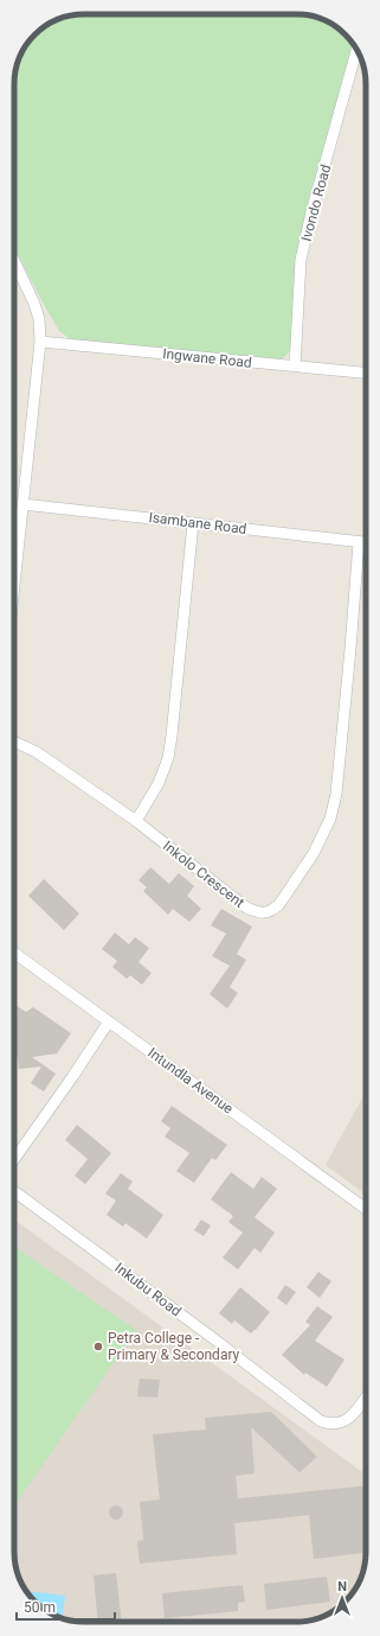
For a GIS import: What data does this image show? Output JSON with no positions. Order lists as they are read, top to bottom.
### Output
{
  "streets": {
    "street": [
      "Ivondo Road",
      "Ingwane Road",
      "Isambane Road",
      "Inkolo Crescent",
      "Intundla Avenue",
      "Inkubu Road"
    ]
  },
  "crossings": [
    ["Ivondo Road", "Ingwane Road"],
    ["Isambane Road", "Inkolo Crescent"]
  ],
  "places": ["Petra College - Primary & Secondary"],
  "scale_bar": "50 m",
  "north": "top"
}
